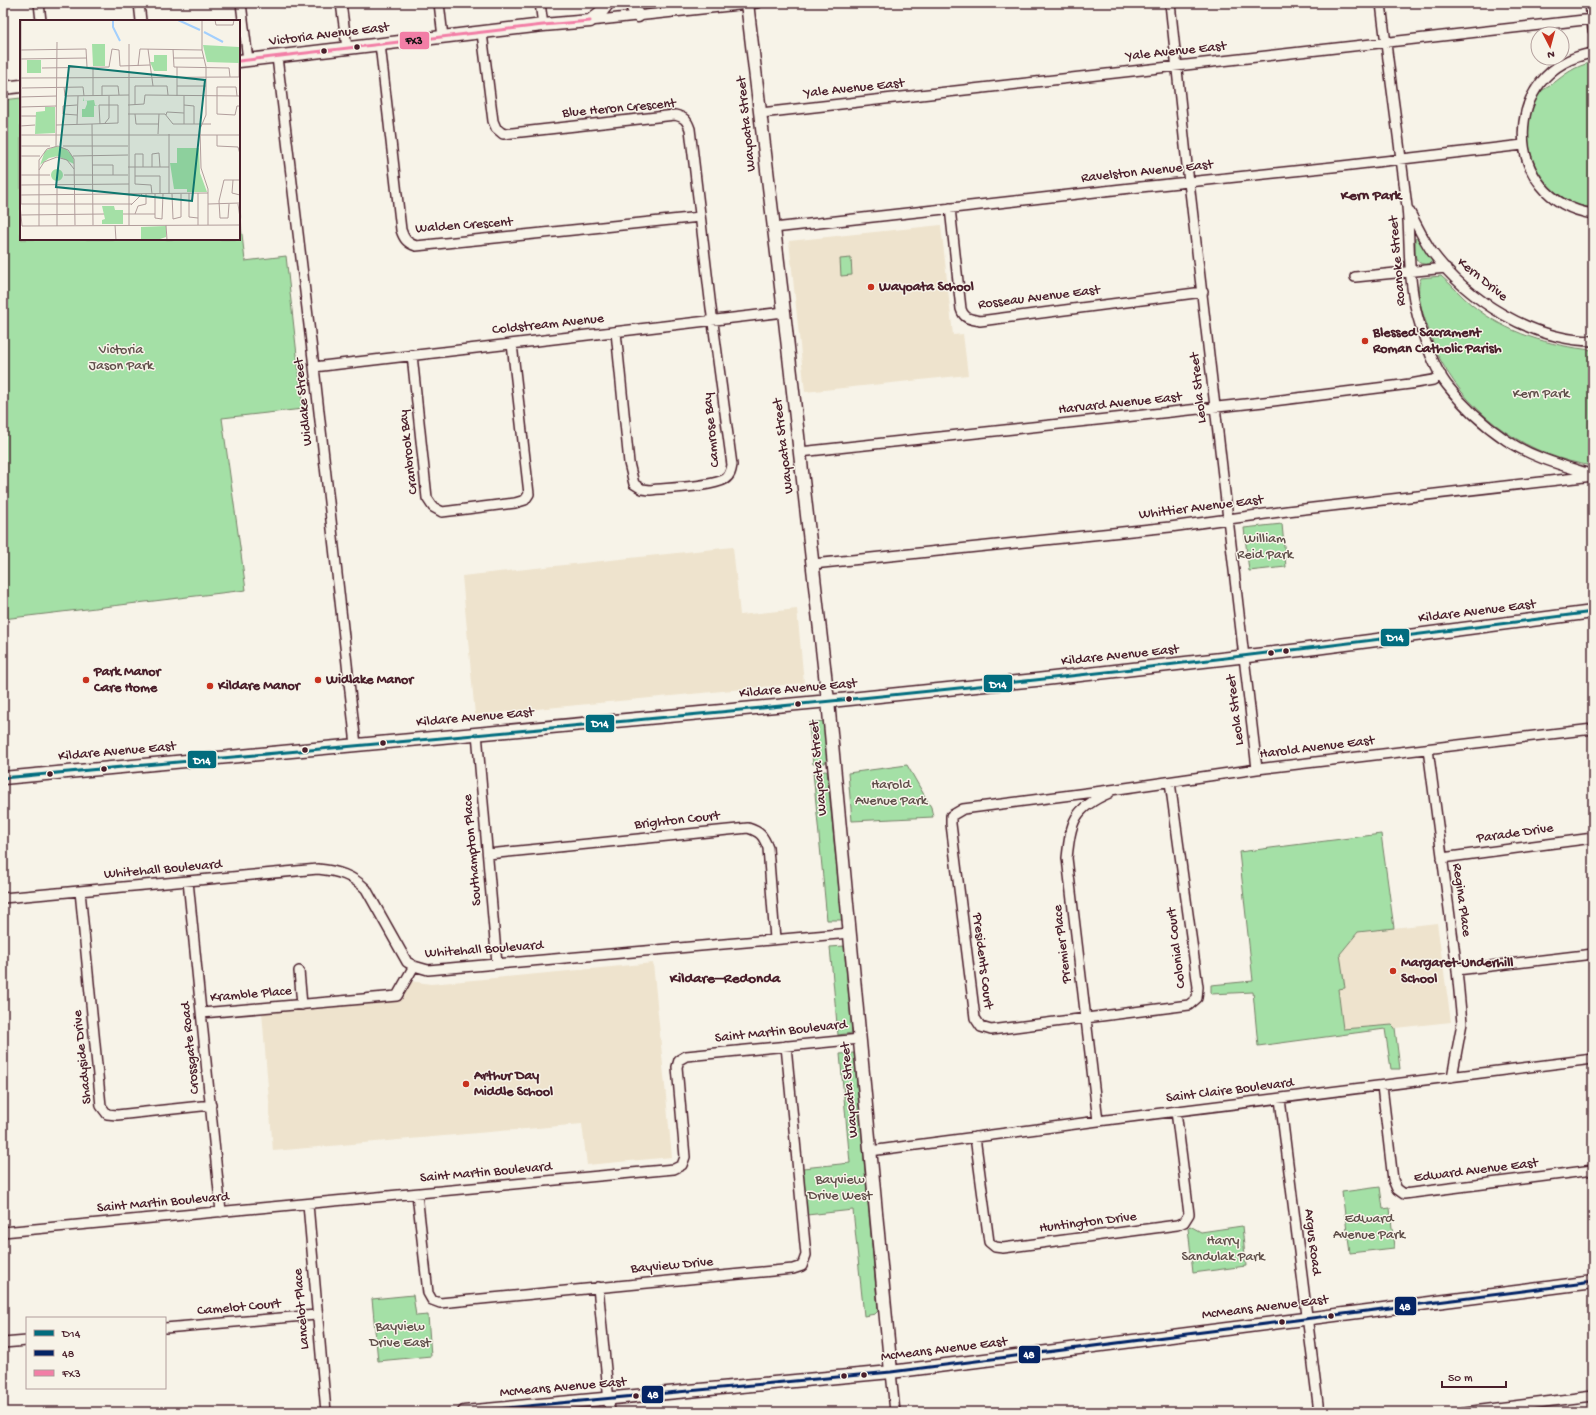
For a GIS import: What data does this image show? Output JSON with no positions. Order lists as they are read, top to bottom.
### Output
{
  "streets": {
    "street": [
      "Victoria Avenue East",
      "Yale Avenue East",
      "Blue Heron Crescent",
      "Wayoata Street",
      "Ravelston Avenue East",
      "Walden Crescent",
      "Roanoke Street",
      "Kern Drive",
      "Rosseau Avenue East",
      "Coldstream Avenue",
      "Leola Street",
      "Widlake Street",
      "Harvard Avenue East",
      "Camrose Bay",
      "Cranbrook Bay",
      "Whittier Avenue East",
      "Kildare Avenue East",
      "Harold Avenue East",
      "Brighton Court",
      "Parade Drive",
      "Southampton Place",
      "Whitehall Boulevard",
      "Regina Place",
      "Premier Place",
      "Colonial Court",
      "Presidents Court",
      "Kramble Place",
      "Saint Martin Boulevard",
      "Crossgate Road",
      "Shadyside Drive",
      "Saint Claire Boulevard",
      "Edward Avenue East",
      "Huntington Drive",
      "Argus Road",
      "Bayview Drive",
      "Camelot Court",
      "McMeans Avenue East",
      "Lancelot Place"
    ]
  },
  "crossings": [
    ["Victoria Avenue East", "Blue Heron Crescent"],
    ["Victoria Avenue East", "Wayoata Street"],
    ["Victoria Avenue East", "Walden Crescent"],
    ["Victoria Avenue East", "Widlake Street"],
    ["Yale Avenue East", "Wayoata Street"],
    ["Yale Avenue East", "Roanoke Street"],
    ["Yale Avenue East", "Leola Street"],
    ["Blue Heron Crescent", "Walden Crescent"],
    ["Blue Heron Crescent", "Coldstream Avenue"],
    ["Blue Heron Crescent", "Camrose Bay"],
    ["Wayoata Street", "Ravelston Avenue East"],
    ["Wayoata Street", "Coldstream Avenue"],
    ["Wayoata Street", "Harvard Avenue East"],
    ["Wayoata Street", "Whittier Avenue East"],
    ["Wayoata Street", "Kildare Avenue East"],
    ["Wayoata Street", "Whitehall Boulevard"],
    ["Wayoata Street", "Saint Martin Boulevard"],
    ["Wayoata Street", "Saint Claire Boulevard"],
    ["Wayoata Street", "McMeans Avenue East"],
    ["Ravelston Avenue East", "Roanoke Street"],
    ["Ravelston Avenue East", "Rosseau Avenue East"],
    ["Ravelston Avenue East", "Leola Street"],
    ["Roanoke Street", "Kern Drive"],
    ["Roanoke Street", "Harvard Avenue East"],
    ["Roanoke Street", "Whittier Avenue East"],
    ["Rosseau Avenue East", "Leola Street"],
    ["Coldstream Avenue", "Widlake Street"],
    ["Coldstream Avenue", "Camrose Bay"],
    ["Coldstream Avenue", "Cranbrook Bay"],
    ["Leola Street", "Harvard Avenue East"],
    ["Leola Street", "Whittier Avenue East"],
    ["Leola Street", "Kildare Avenue East"],
    ["Leola Street", "Harold Avenue East"],
    ["Widlake Street", "Kildare Avenue East"],
    ["Kildare Avenue East", "Southampton Place"],
    ["Harold Avenue East", "Regina Place"],
    ["Harold Avenue East", "Premier Place"],
    ["Harold Avenue East", "Colonial Court"],
    ["Harold Avenue East", "Presidents Court"],
    ["Brighton Court", "Southampton Place"],
    ["Brighton Court", "Whitehall Boulevard"],
    ["Parade Drive", "Regina Place"],
    ["Southampton Place", "Whitehall Boulevard"],
    ["Whitehall Boulevard", "Kramble Place"],
    ["Whitehall Boulevard", "Crossgate Road"],
    ["Whitehall Boulevard", "Shadyside Drive"],
    ["Regina Place", "Saint Claire Boulevard"],
    ["Premier Place", "Colonial Court"],
    ["Premier Place", "Presidents Court"],
    ["Premier Place", "Saint Claire Boulevard"],
    ["Colonial Court", "Presidents Court"],
    ["Kramble Place", "Crossgate Road"],
    ["Saint Martin Boulevard", "Crossgate Road"],
    ["Saint Martin Boulevard", "Bayview Drive"],
    ["Saint Martin Boulevard", "Lancelot Place"],
    ["Crossgate Road", "Shadyside Drive"],
    ["Saint Claire Boulevard", "Edward Avenue East"],
    ["Saint Claire Boulevard", "Huntington Drive"],
    ["Saint Claire Boulevard", "Argus Road"],
    ["Argus Road", "McMeans Avenue East"],
    ["Camelot Court", "Lancelot Place"]
  ],
  "districts": ["Kern Park", "Kildare–Redonda"],
  "parks": [
    "Victoria Jason Park",
    "Kern Park",
    "William Reid Park",
    "Harold Avenue Park",
    "Bayview Drive West",
    "Edward Avenue Park",
    "Harry Sandulak Park",
    "Bayview Drive East"
  ],
  "places": [
    "Wayoata School",
    "Blessed Sacrament Roman Catholic Parish",
    "Park Manor Care Home",
    "Widlake Manor",
    "Kildare Manor",
    "Margaret-Underhill School",
    "Arthur Day Middle School"
  ],
  "lines": ["transit line FX3", "transit line D14", "transit line 48"],
  "legend": ["D14", "48", "FX3"],
  "scale_bar": "50 m",
  "north": "bottom"
}
